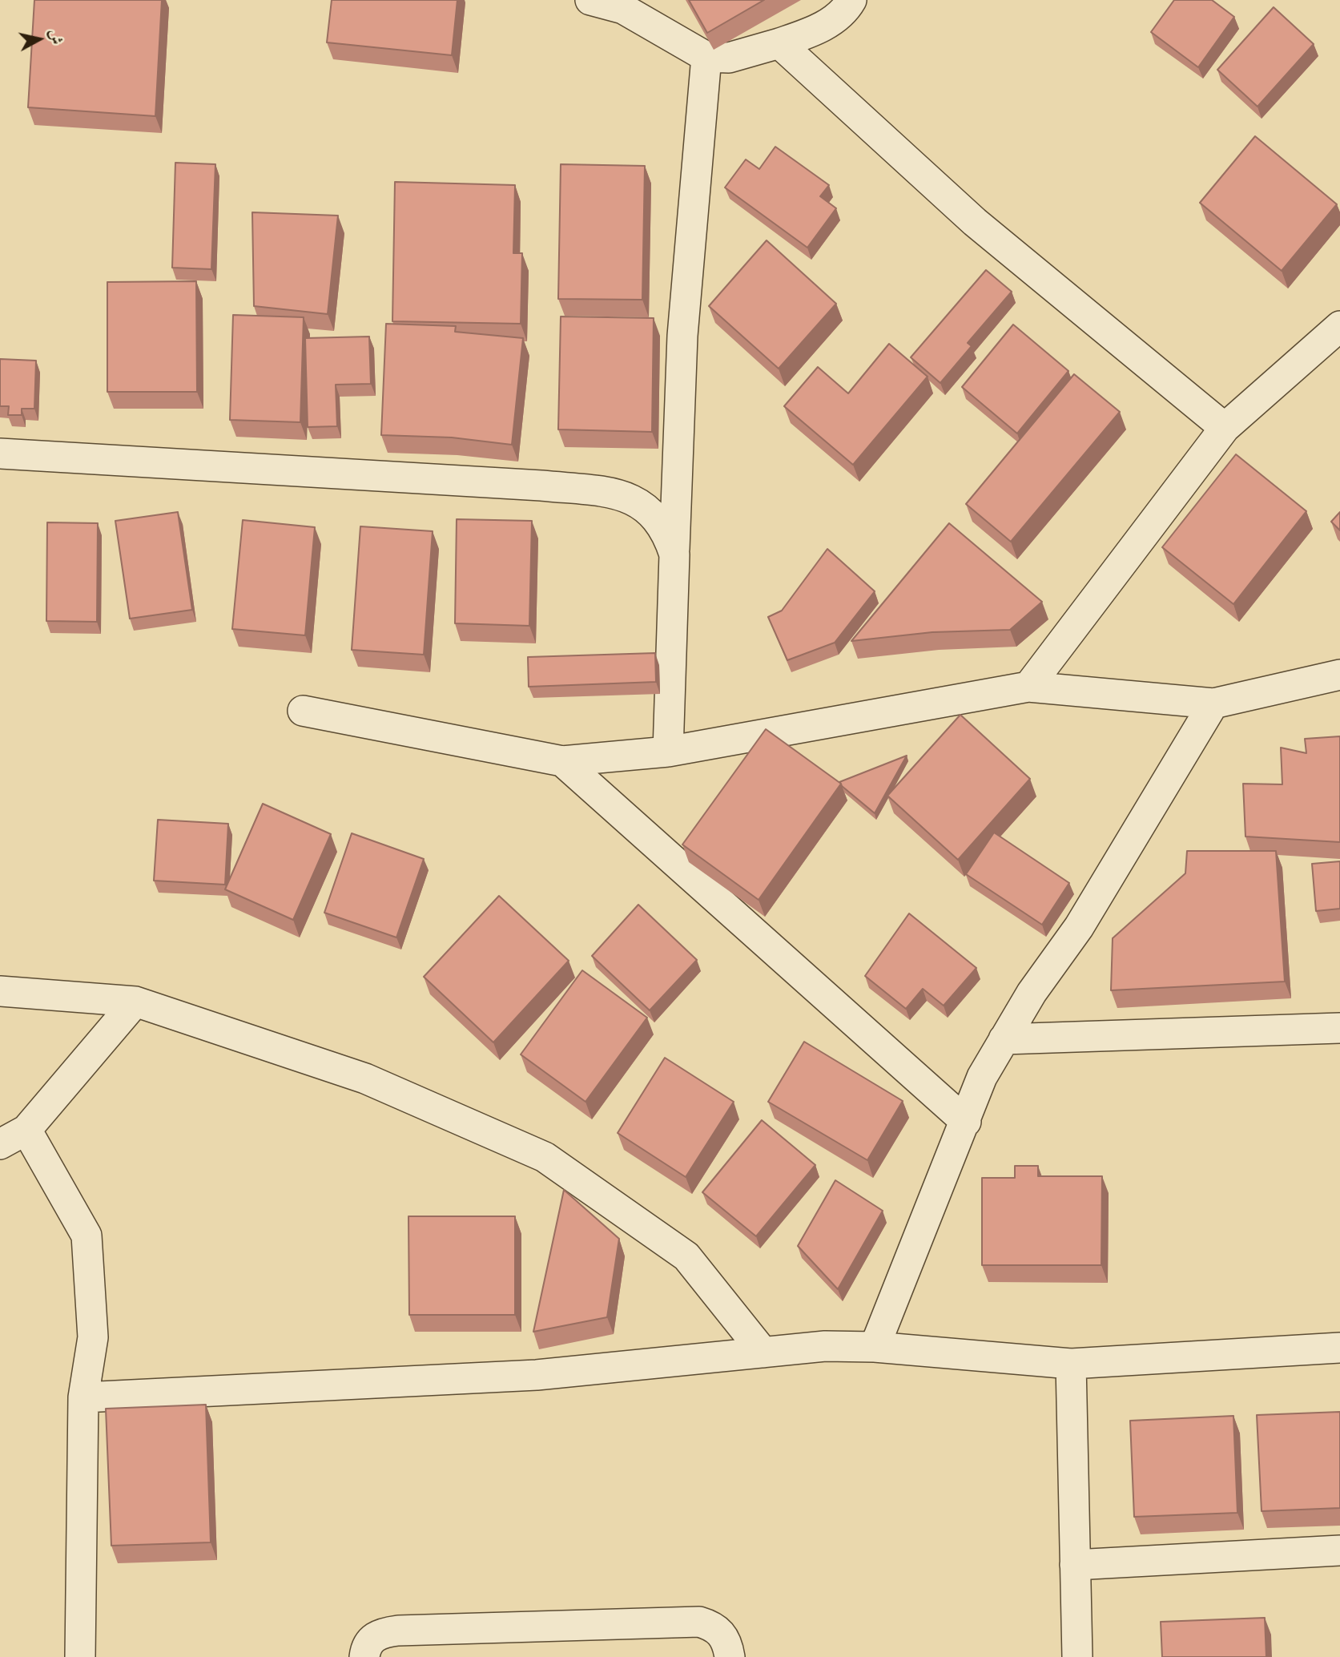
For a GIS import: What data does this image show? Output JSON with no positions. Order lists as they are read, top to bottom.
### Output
{
  "north": "right"
}
